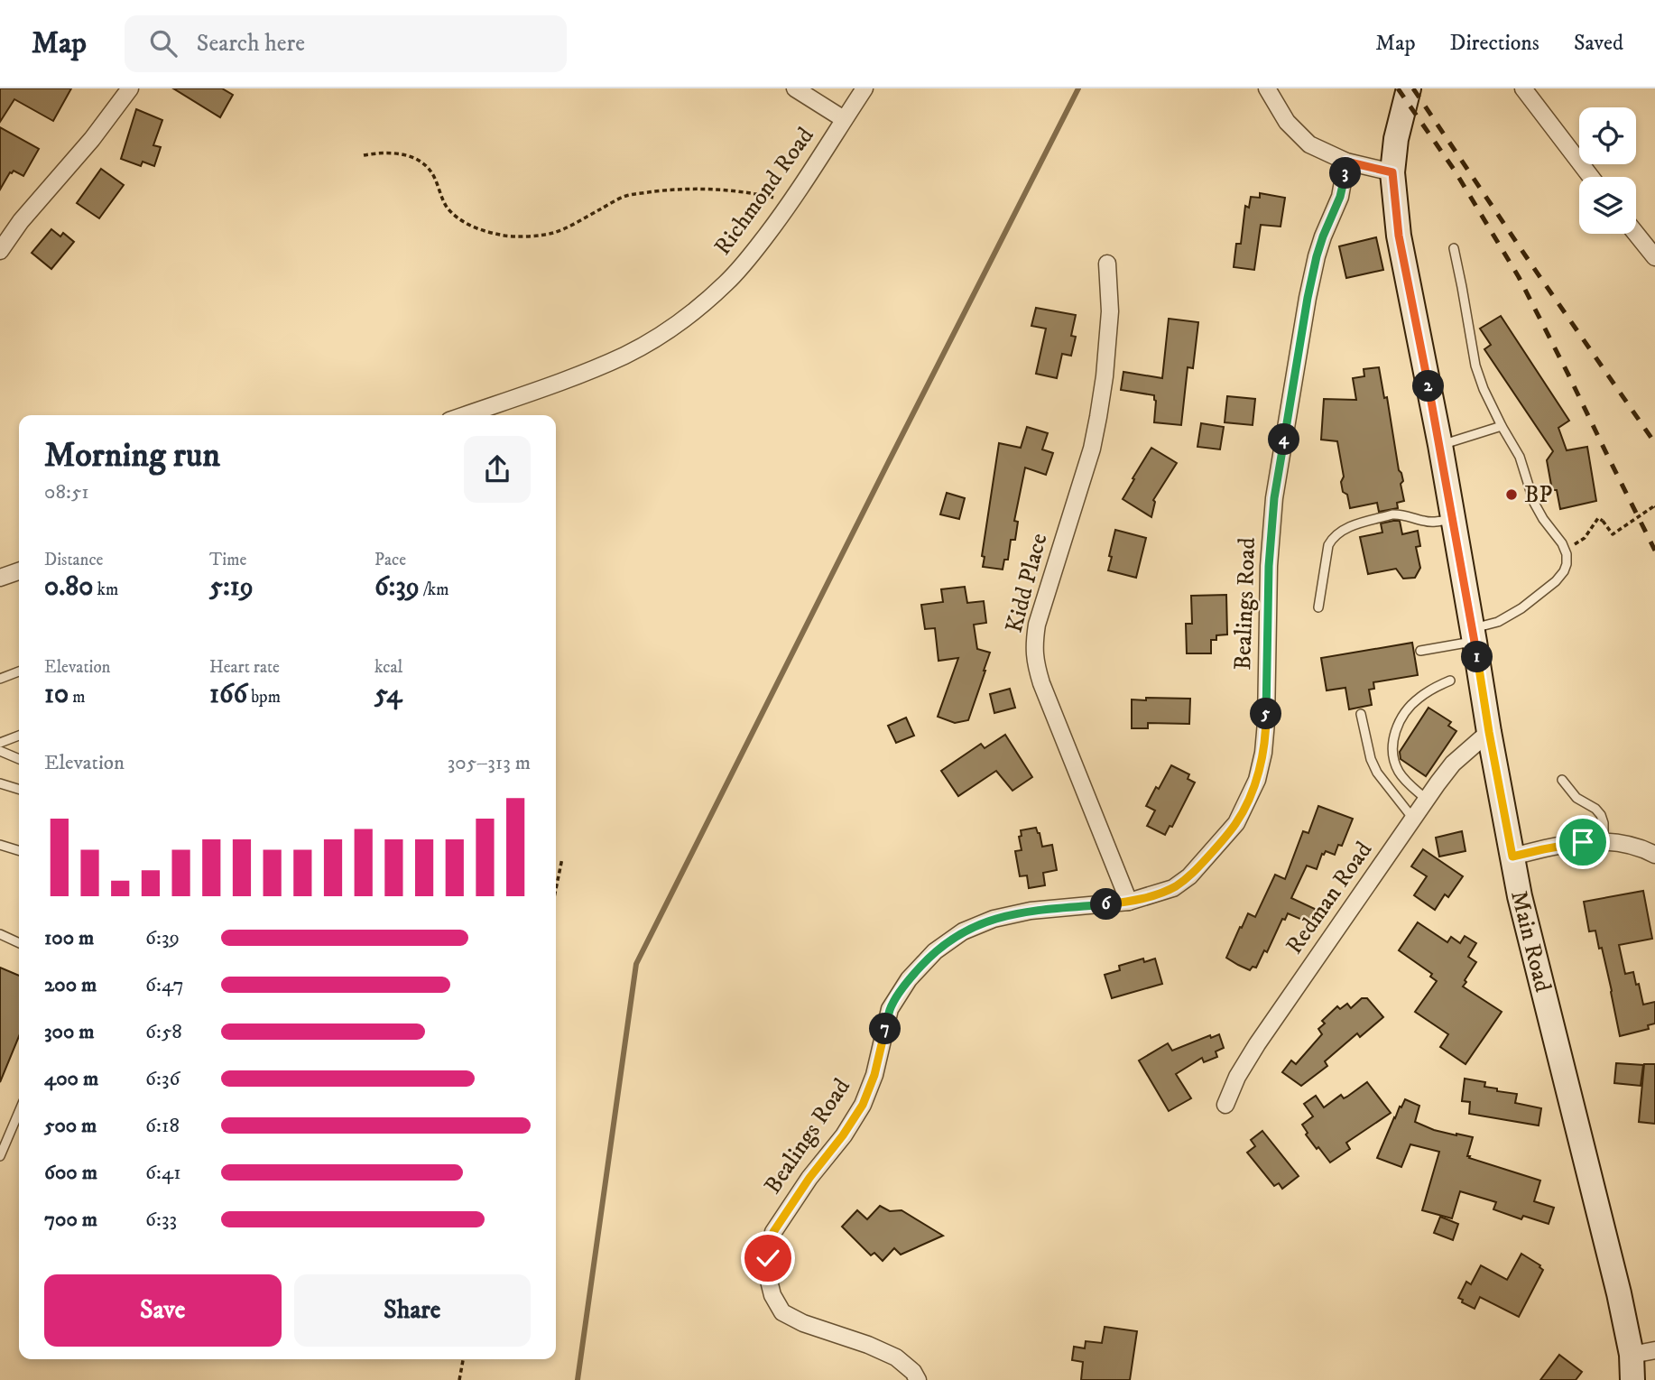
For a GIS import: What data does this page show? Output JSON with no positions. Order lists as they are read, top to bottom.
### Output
{
  "streets": {
    "main road": ["Main Road"],
    "street": [
      "Richmond Road",
      "Kidd Place",
      "Bealings Road",
      "Redman Road"
    ]
  },
  "crossings": [
    ["Kidd Place", "Bealings Road"],
    ["Redman Road", "Main Road"]
  ],
  "places": ["BP"],
  "page": {
    "header": "Map",
    "search": "Search here",
    "nav": ["Map", "Directions", "Saved"],
    "pins": [
      "3",
      "2",
      "4",
      "1",
      "5",
      "6",
      "7"
    ],
    "heading": ["Morning run", "08:51"],
    "stats": [
      ["Distance", "0.80 km"],
      ["Time", "5:19"],
      ["Pace", "6:39 /km"],
      ["Elevation", "10 m"],
      ["Heart rate", "166 bpm"],
      ["kcal", "54"]
    ],
    "chart": ["Elevation", "305–313 m"],
    "list": [
      {
        "name": "100 m",
        "note": "6:39"
      },
      {
        "name": "200 m",
        "note": "6:47"
      },
      {
        "name": "300 m",
        "note": "6:58"
      },
      {
        "name": "400 m",
        "note": "6:36"
      },
      {
        "name": "500 m",
        "note": "6:18"
      },
      {
        "name": "600 m",
        "note": "6:41"
      },
      {
        "name": "700 m",
        "note": "6:33"
      }
    ],
    "buttons": ["Save", "Share"]
  }
}
